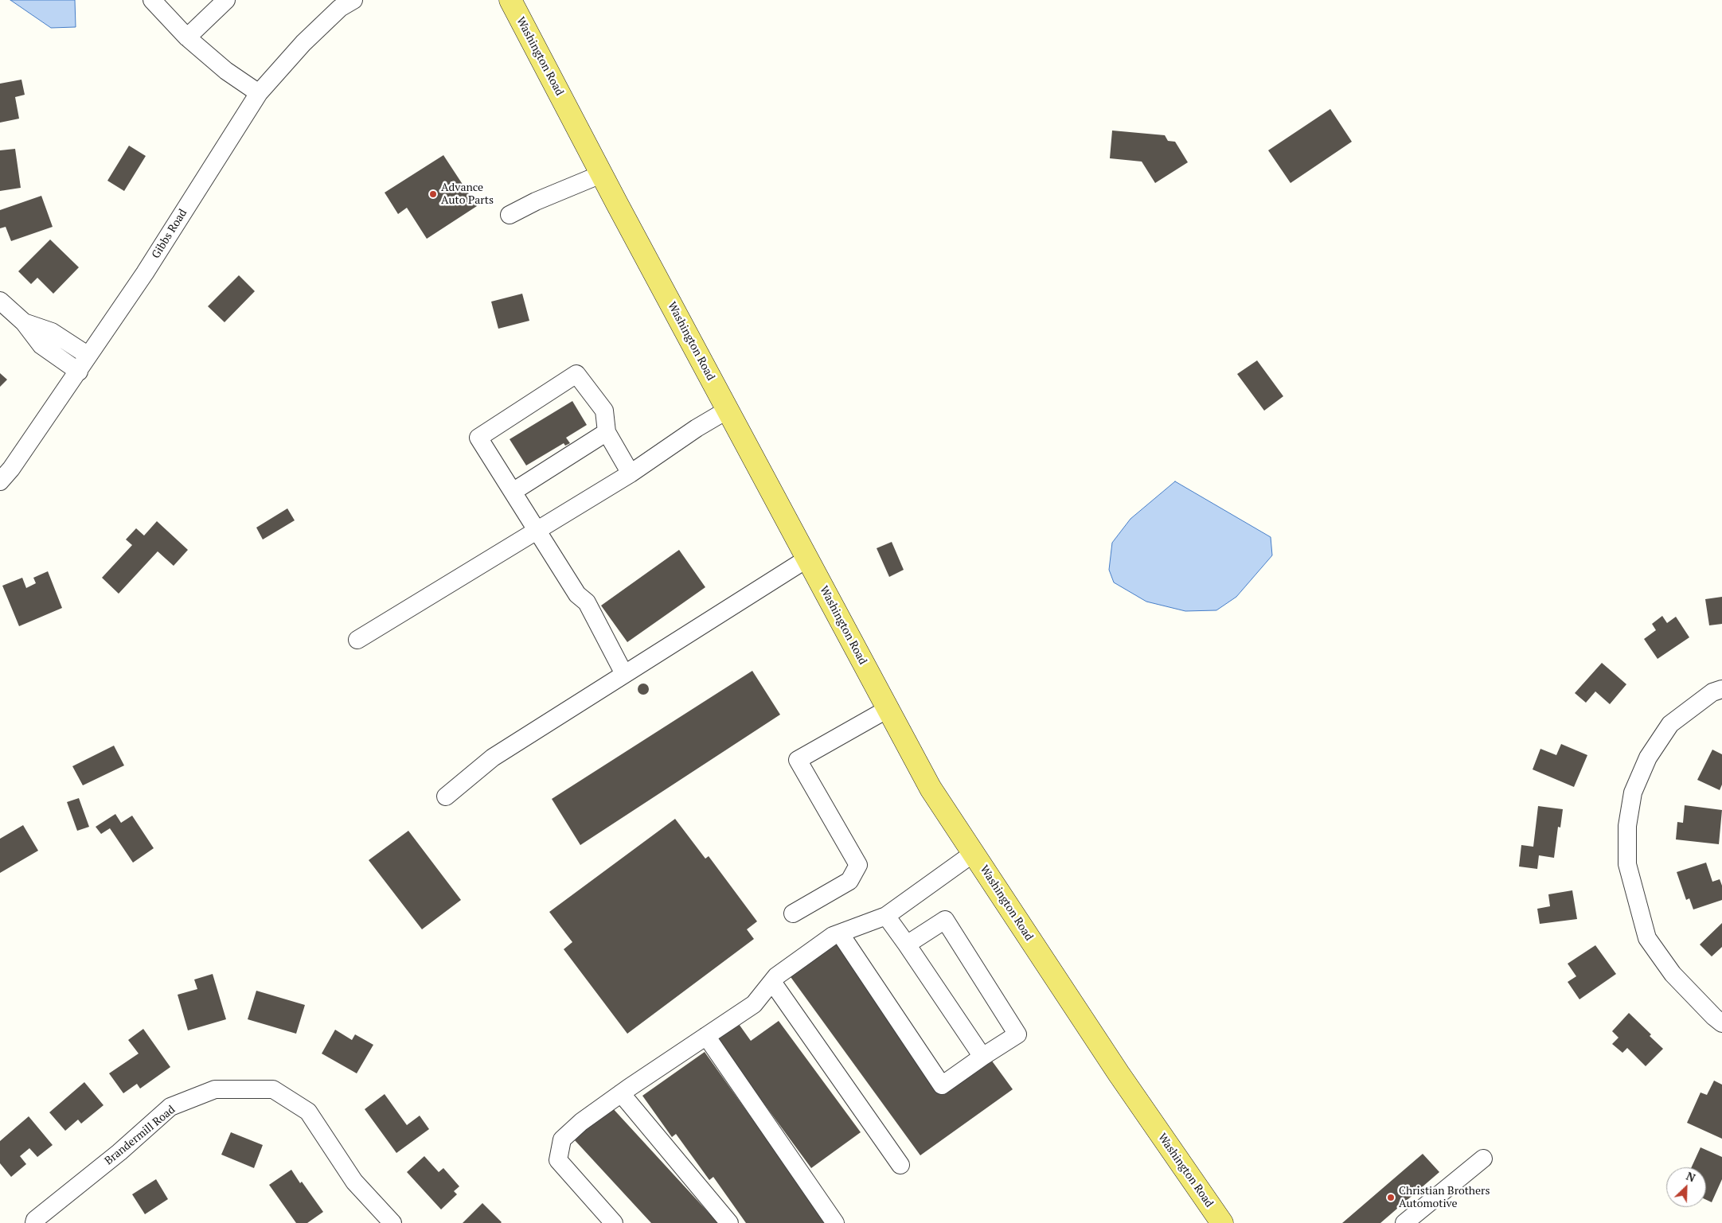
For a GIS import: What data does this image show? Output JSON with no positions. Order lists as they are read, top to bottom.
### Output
{
  "streets": {
    "main road": ["Washington Road"],
    "street": ["Gibbs Road", "Brandermill Road"]
  },
  "places": ["Advance Auto Parts", "Christian Brothers Automotive"],
  "north": "top right"
}
